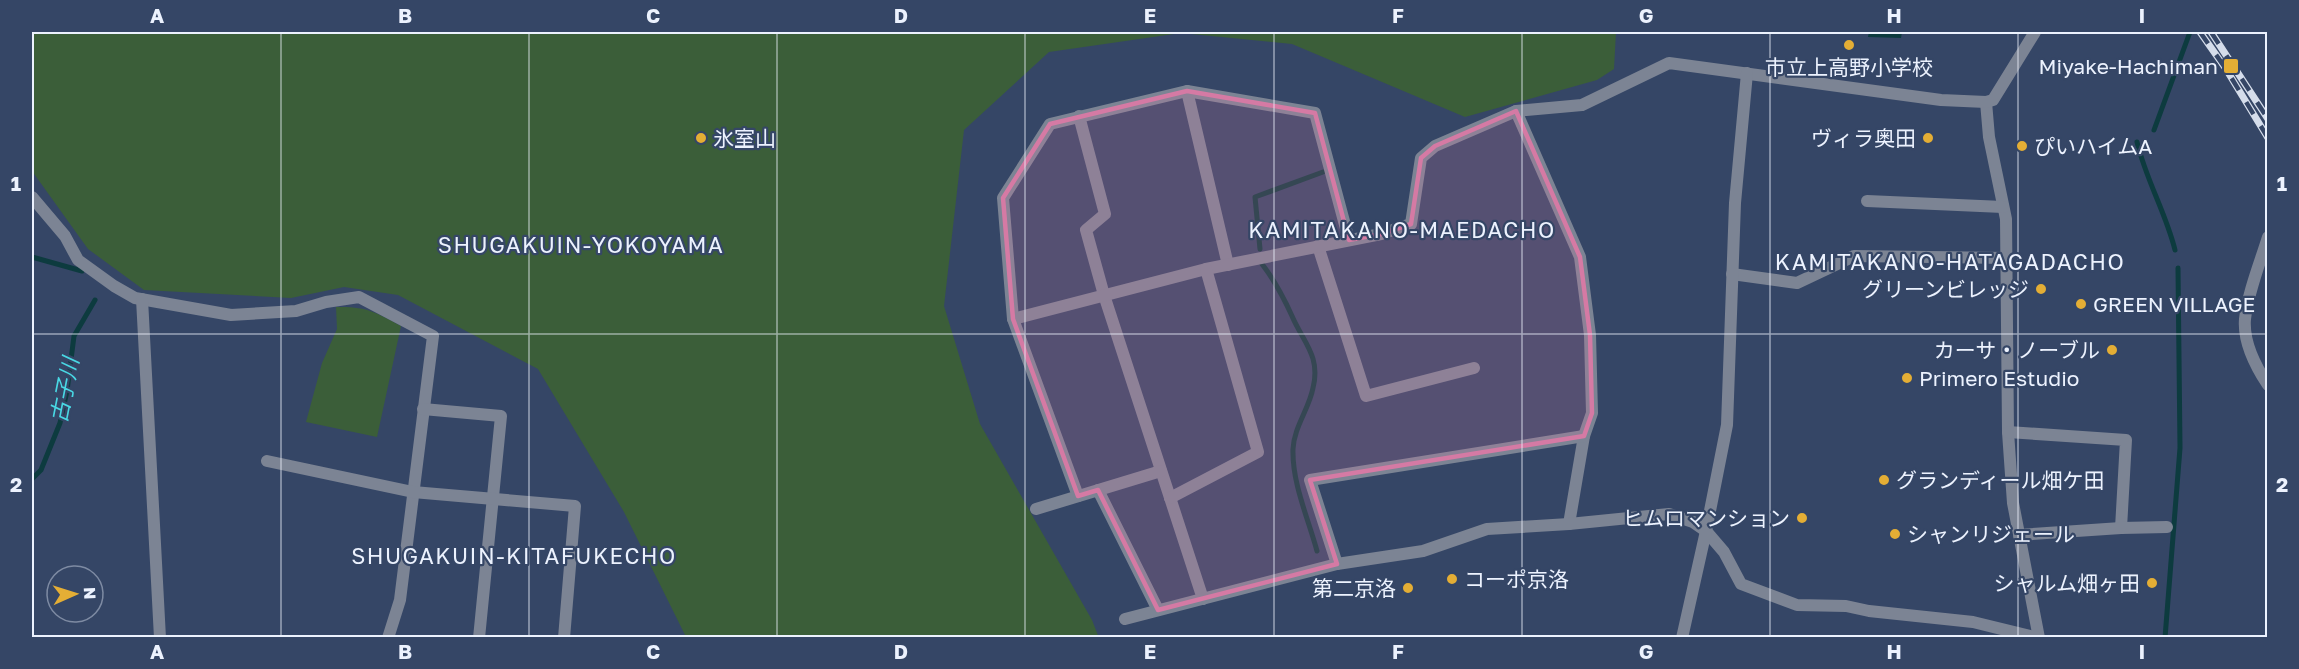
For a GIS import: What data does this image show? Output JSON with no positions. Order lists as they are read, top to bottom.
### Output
{
  "districts": [
    "KAMITAKANO-MAEDACHO",
    "SHUGAKUIN-YOKOYAMA",
    "KAMITAKANO-HATAGADACHO",
    "SHUGAKUIN-KITAFUKECHO"
  ],
  "water": ["古子川"],
  "places": {
    "other": [
      "市立上高野小学校",
      "氷室山",
      "ヴィラ奥田",
      "ぴいハイムA",
      "グリーンビレッジ",
      "GREEN VILLAGE",
      "カーサ・ノーブル",
      "Primero Estudio",
      "グランディール畑ケ田",
      "ヒムロマンション",
      "シャンリジェール",
      "コーポ京洛",
      "シャルム畑ヶ田",
      "第二京洛"
    ],
    "transit": ["Miyake-Hachiman"]
  },
  "north": "right",
  "grid": {
    "columns": [
      "A",
      "B",
      "C",
      "D",
      "E",
      "F",
      "G",
      "H",
      "I"
    ],
    "rows": ["1", "2"]
  }
}
